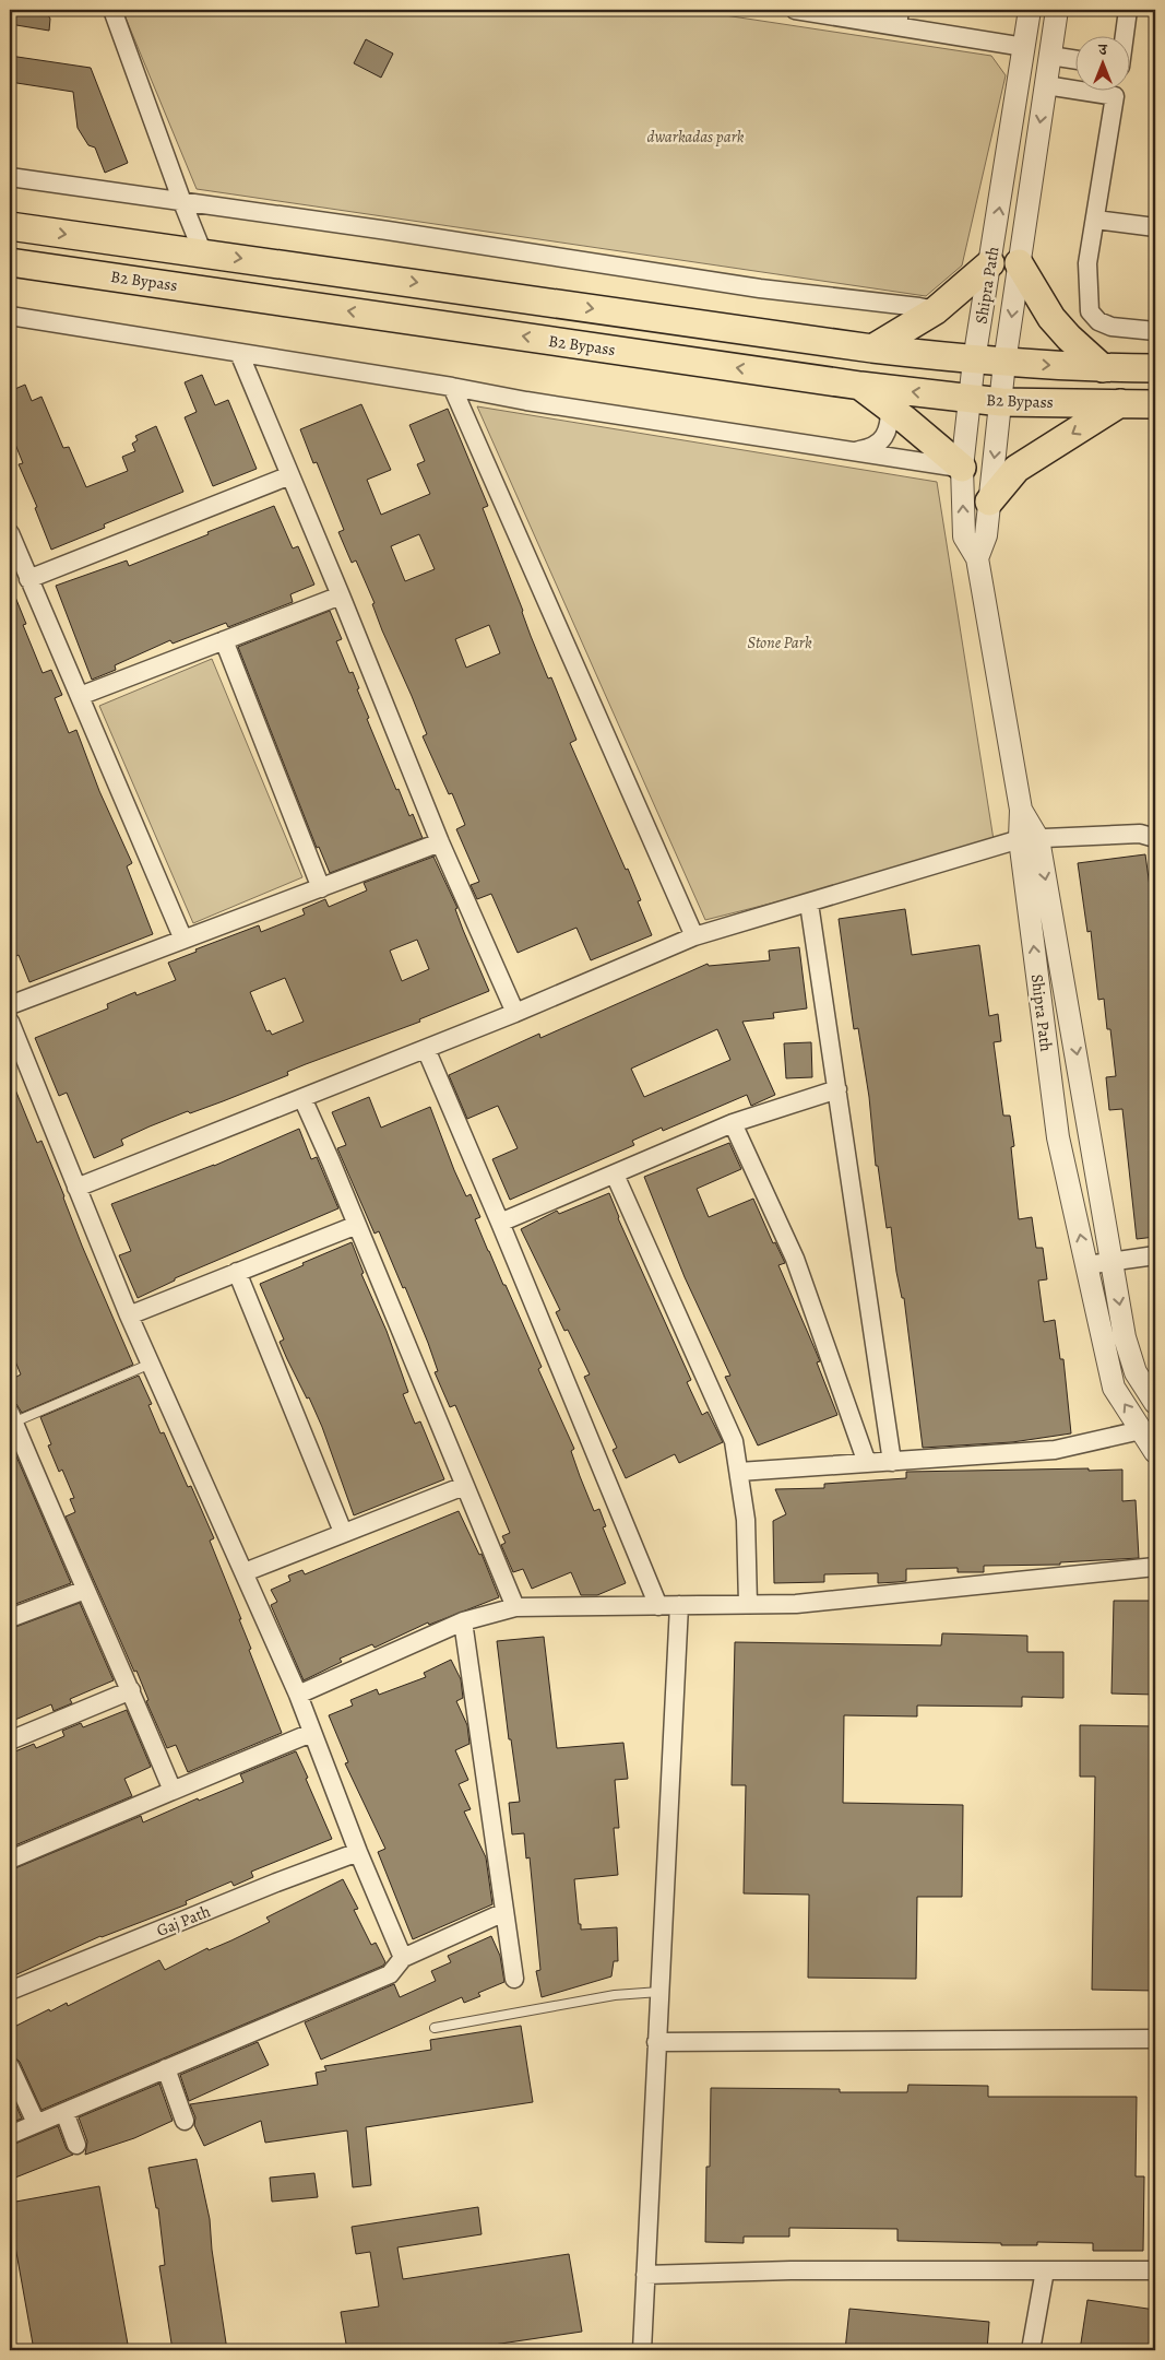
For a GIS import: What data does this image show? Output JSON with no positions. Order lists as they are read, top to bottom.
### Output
{
  "streets": {
    "main road": ["B2 Bypass"],
    "street": ["Shipra Path", "Gaj Path"]
  },
  "crossings": [
    ["B2 Bypass", "Shipra Path"]
  ],
  "parks": ["dwarkadas park", "Stone Park"],
  "north": "top"
}
